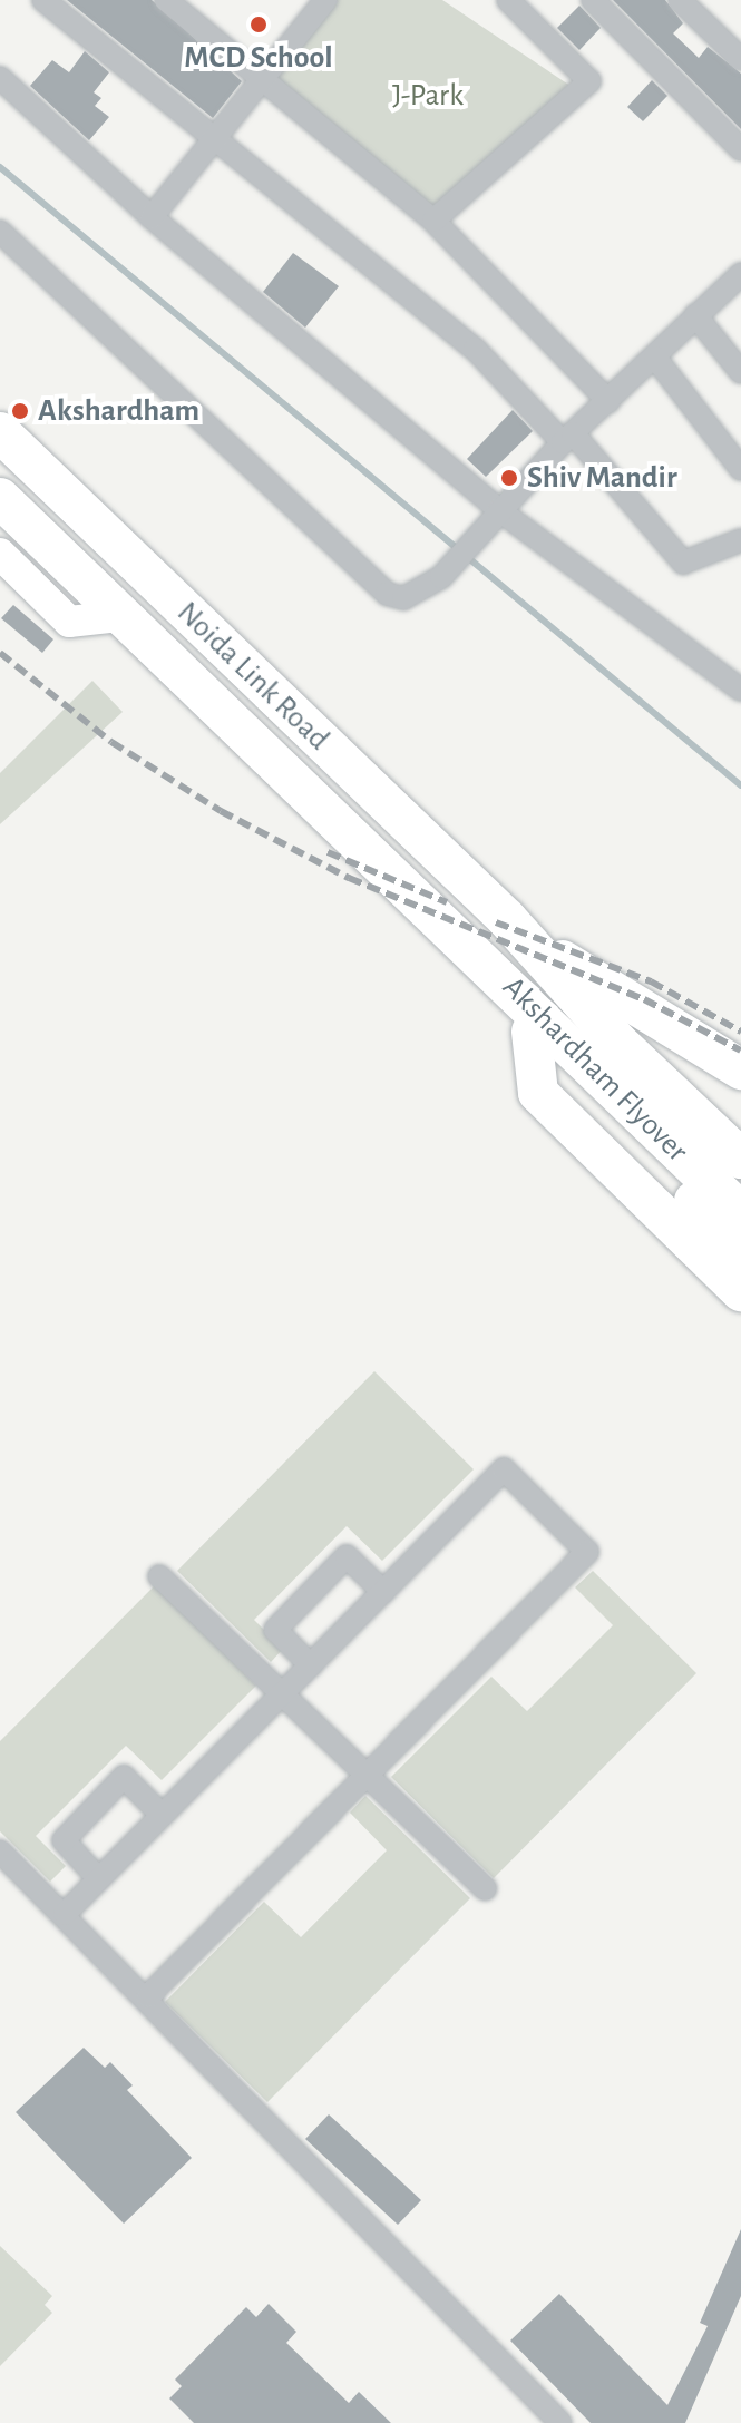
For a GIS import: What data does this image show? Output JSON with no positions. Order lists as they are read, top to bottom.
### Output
{
  "streets": {
    "highway": ["Noida Link Road", "Akshardham Flyover"]
  },
  "crossings": [
    ["Noida Link Road", "Akshardham Flyover"]
  ],
  "parks": ["J-Park"],
  "places": ["MCD School", "Akshardham", "Shiv Mandir"]
}
